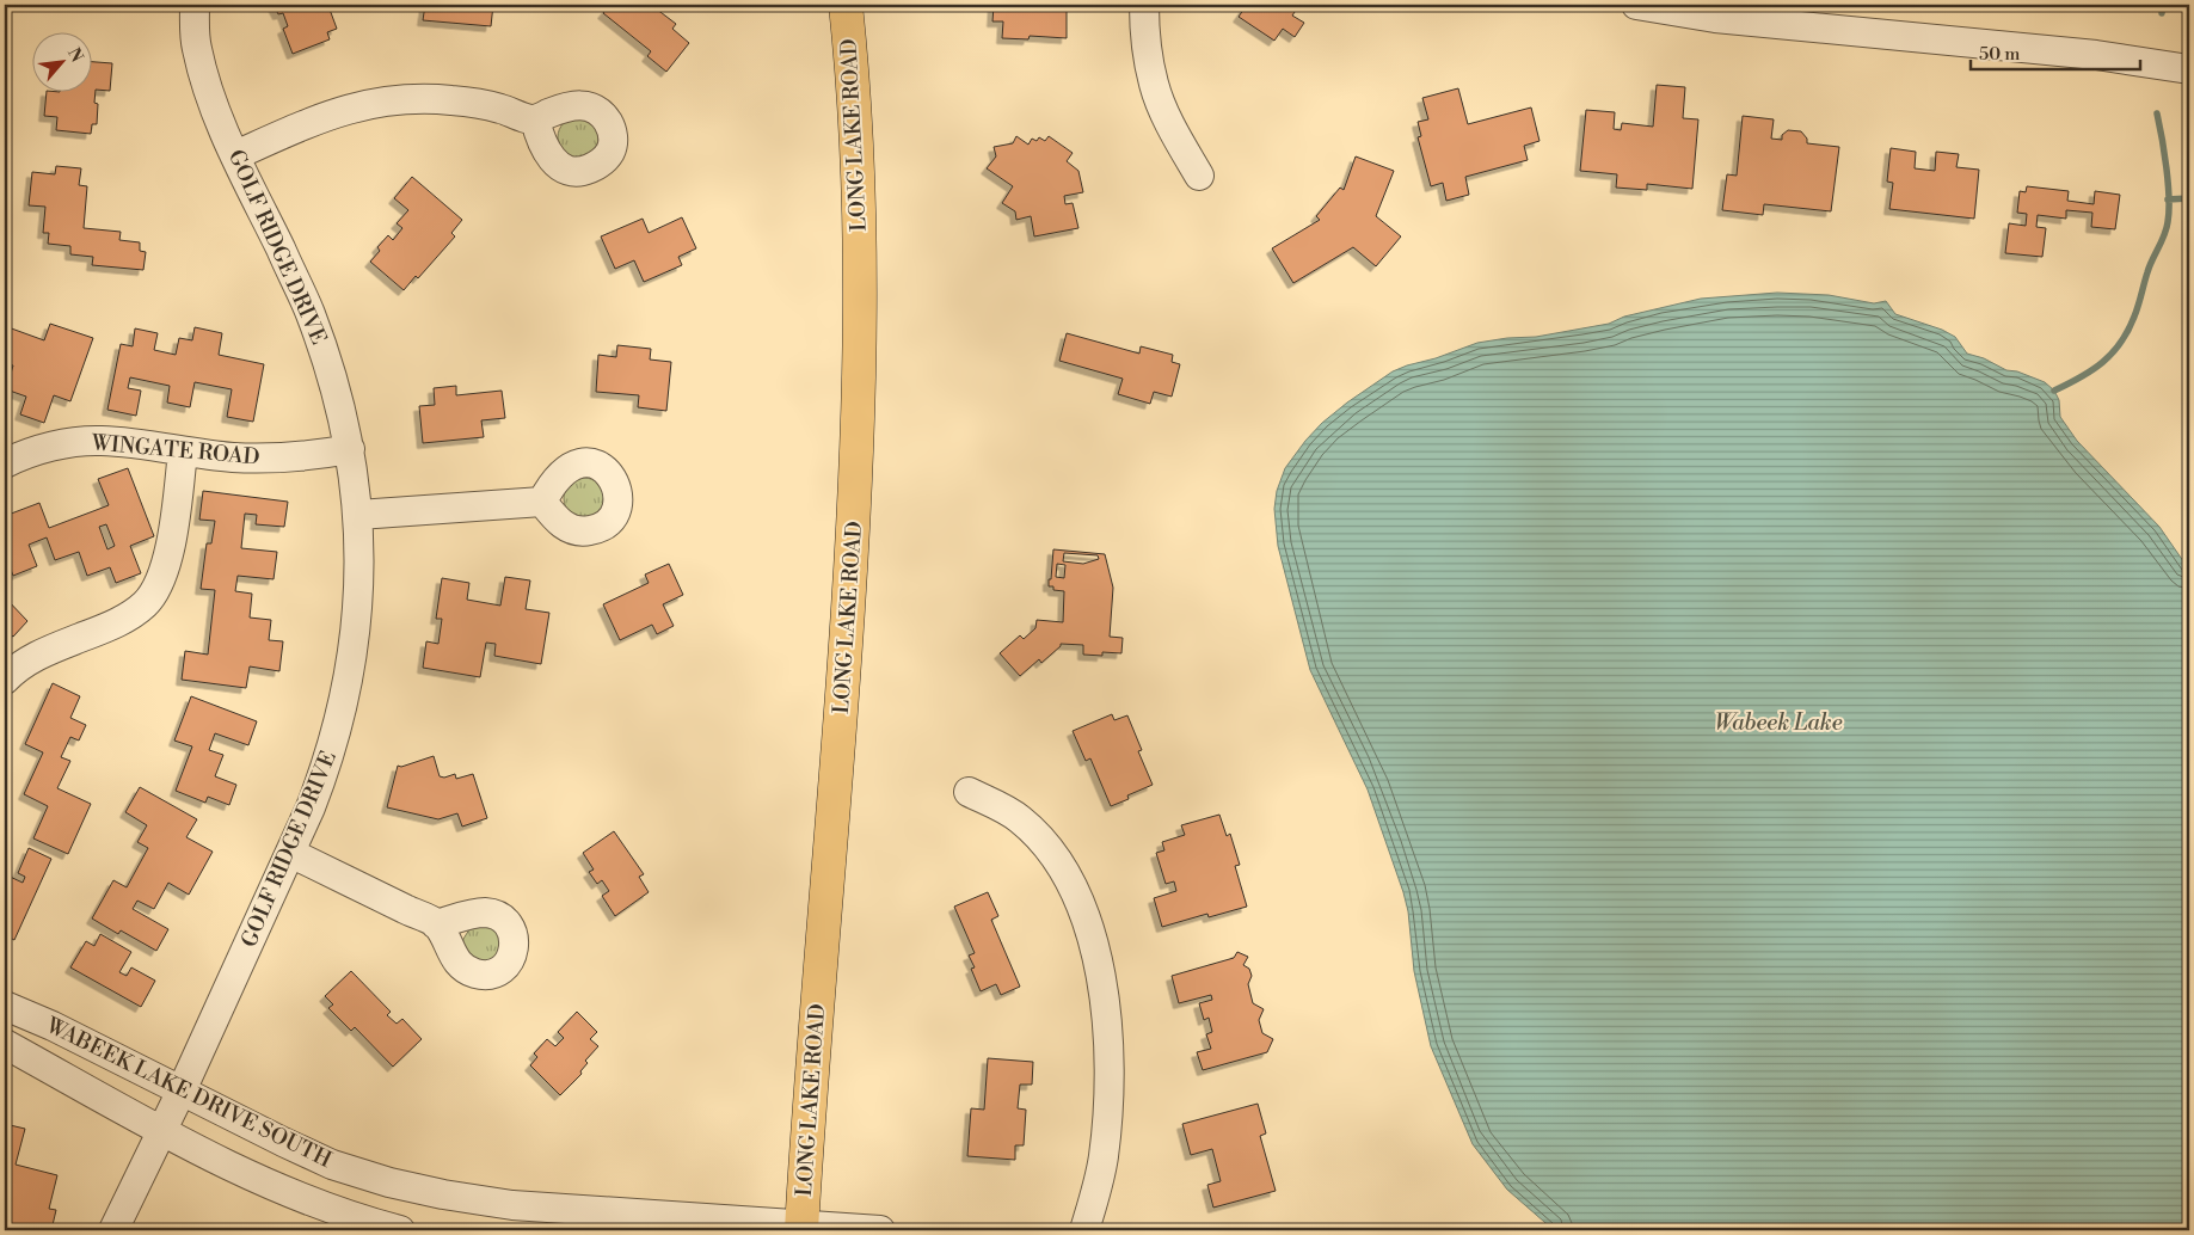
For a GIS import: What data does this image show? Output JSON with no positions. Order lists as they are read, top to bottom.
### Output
{
  "streets": {
    "main road": ["LONG LAKE ROAD"],
    "street": ["GOLF RIDGE DRIVE", "WINGATE ROAD", "WABEEK LAKE DRIVE SOUTH"]
  },
  "crossings": [
    ["LONG LAKE ROAD", "WABEEK LAKE DRIVE SOUTH"],
    ["GOLF RIDGE DRIVE", "WINGATE ROAD"],
    ["GOLF RIDGE DRIVE", "WABEEK LAKE DRIVE SOUTH"]
  ],
  "water": ["Wabeek Lake"],
  "scale_bar": "50 m",
  "north": "top right"
}
